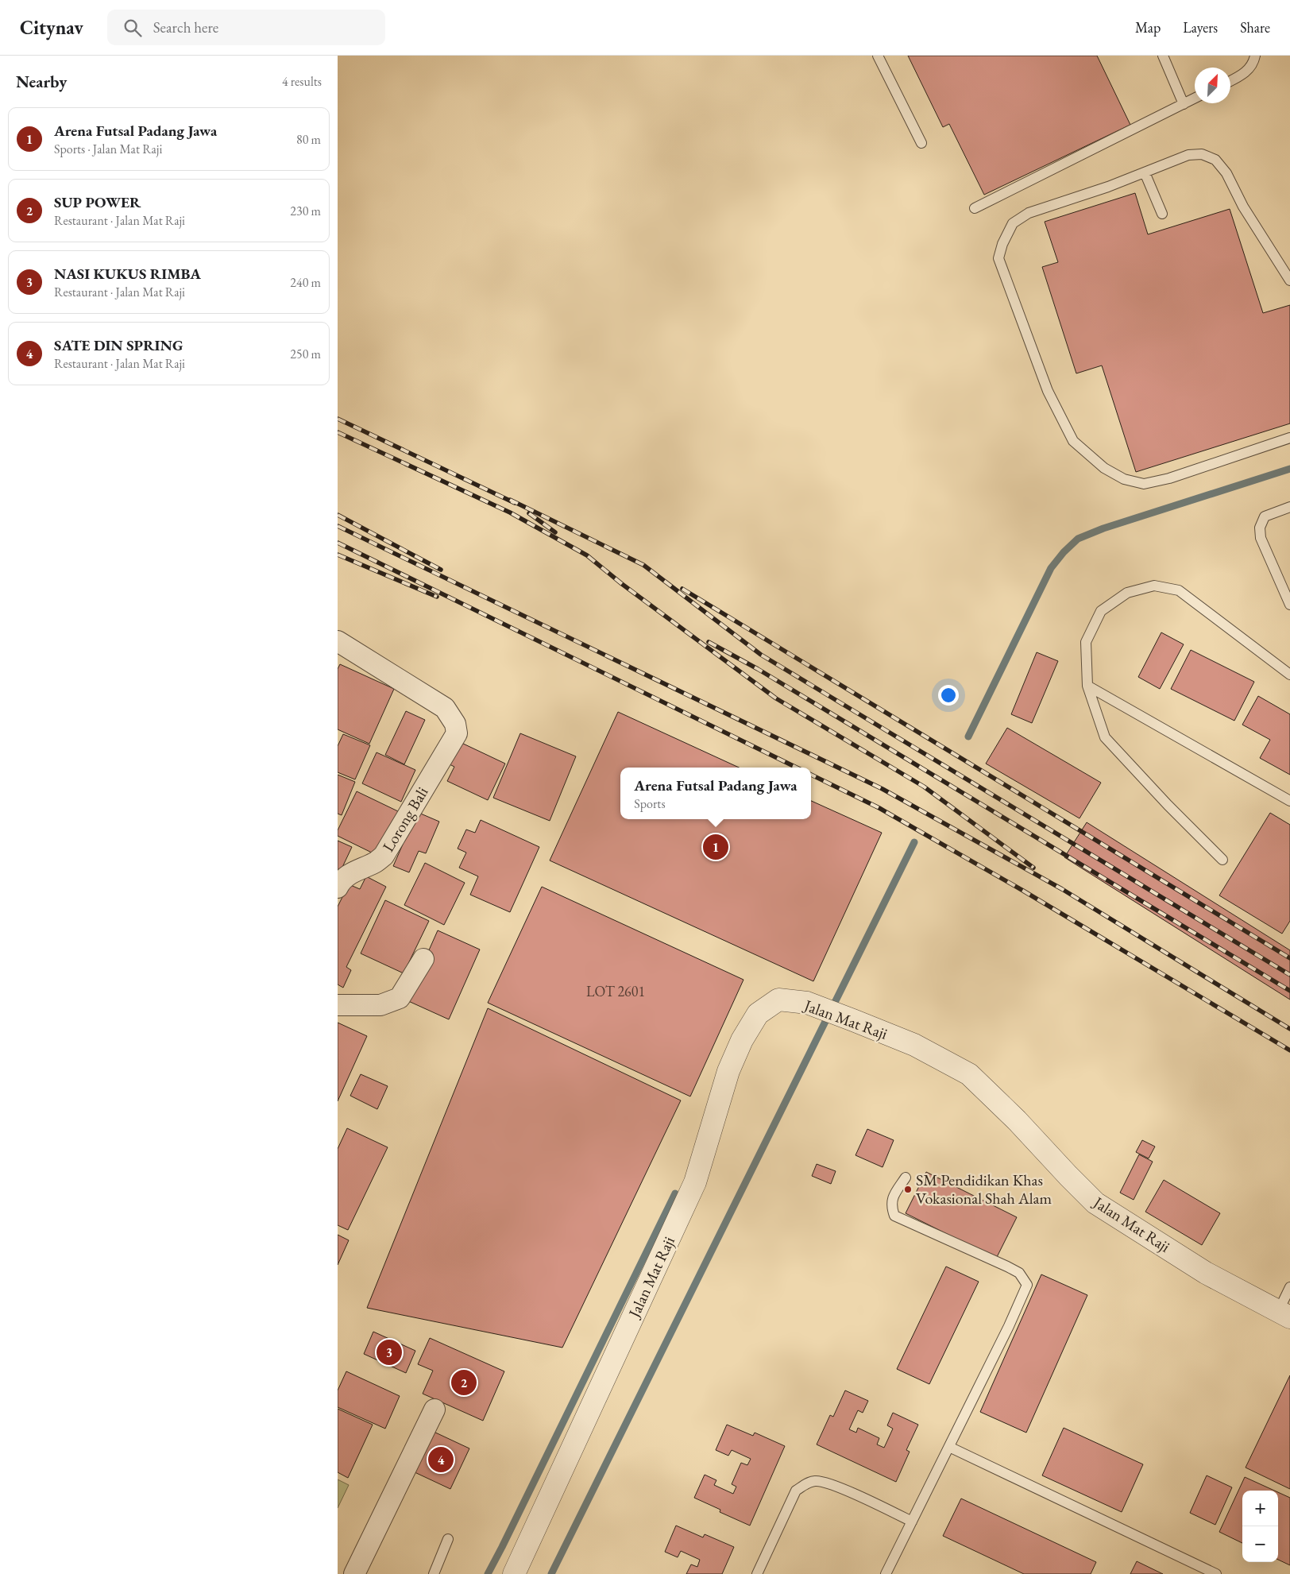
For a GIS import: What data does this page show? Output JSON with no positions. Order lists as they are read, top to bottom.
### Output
{
  "streets": {
    "street": ["Lorong Bali", "Jalan Mat Raji"]
  },
  "places": ["SM Pendidikan Khas Vokasional Shah Alam"],
  "house_numbers": ["LOT 2601"],
  "north": "top right",
  "page": {
    "header": "Citynav",
    "search": "Search here",
    "nav": ["Map", "Layers", "Share"],
    "heading": ["Nearby", "4 results"],
    "list": [
      {
        "mark": "1",
        "name": "Arena Futsal Padang Jawa",
        "note": "Sports · Jalan Mat Raji",
        "value": "80 m"
      },
      {
        "mark": "2",
        "name": "SUP POWER",
        "note": "Restaurant · Jalan Mat Raji",
        "value": "230 m"
      },
      {
        "mark": "3",
        "name": "NASI KUKUS RIMBA",
        "note": "Restaurant · Jalan Mat Raji",
        "value": "240 m"
      },
      {
        "mark": "4",
        "name": "SATE DIN SPRING",
        "note": "Restaurant · Jalan Mat Raji",
        "value": "250 m"
      }
    ],
    "popup": ["Arena Futsal Padang Jawa", "Sports"],
    "pins": [
      "1",
      "3",
      "2",
      "4"
    ],
    "map_buttons": ["+", "−"]
  }
}
